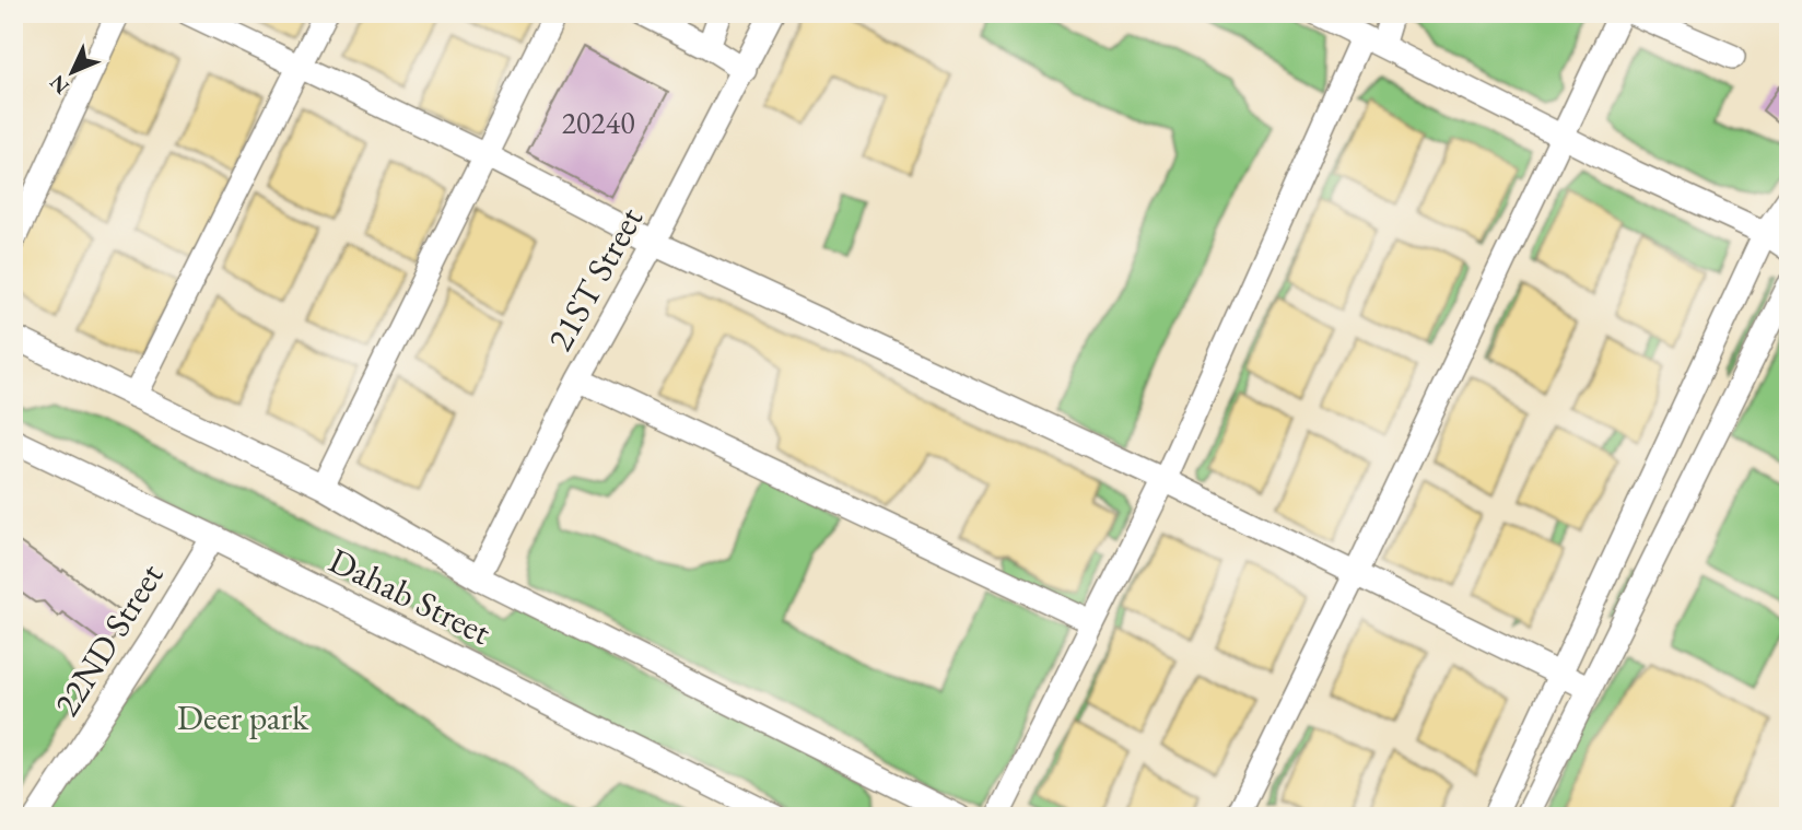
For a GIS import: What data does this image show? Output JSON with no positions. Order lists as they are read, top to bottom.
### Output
{
  "streets": {
    "street": ["21ST Street", "Dahab Street", "22ND Street"]
  },
  "crossings": [
    ["Dahab Street", "22ND Street"]
  ],
  "parks": ["Deer park"],
  "house_numbers": ["20240"],
  "north": "bottom left"
}
